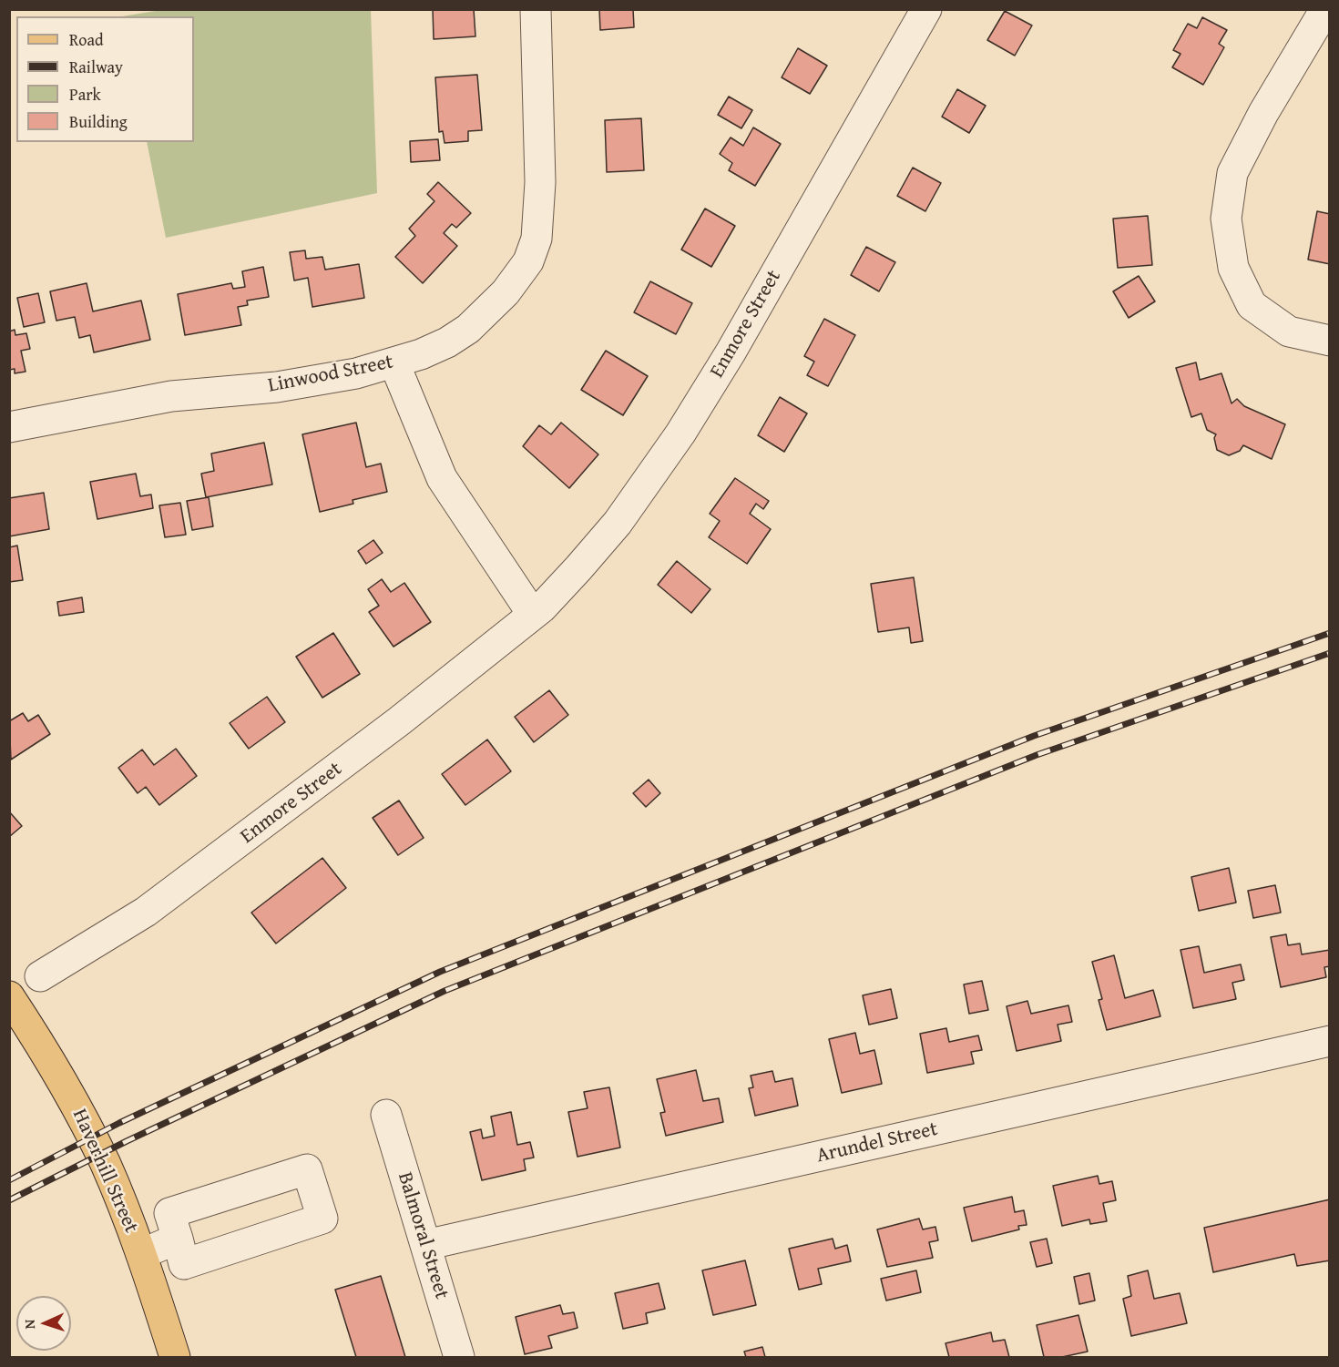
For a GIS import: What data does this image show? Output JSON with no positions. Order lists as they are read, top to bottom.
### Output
{
  "streets": {
    "main road": ["Haverhill Street"],
    "street": [
      "Enmore Street",
      "Linwood Street",
      "Arundel Street",
      "Balmoral Street"
    ]
  },
  "crossings": [
    ["Arundel Street", "Balmoral Street"]
  ],
  "legend": [
    "Road",
    "Railway",
    "Park",
    "Building"
  ],
  "north": "left"
}
